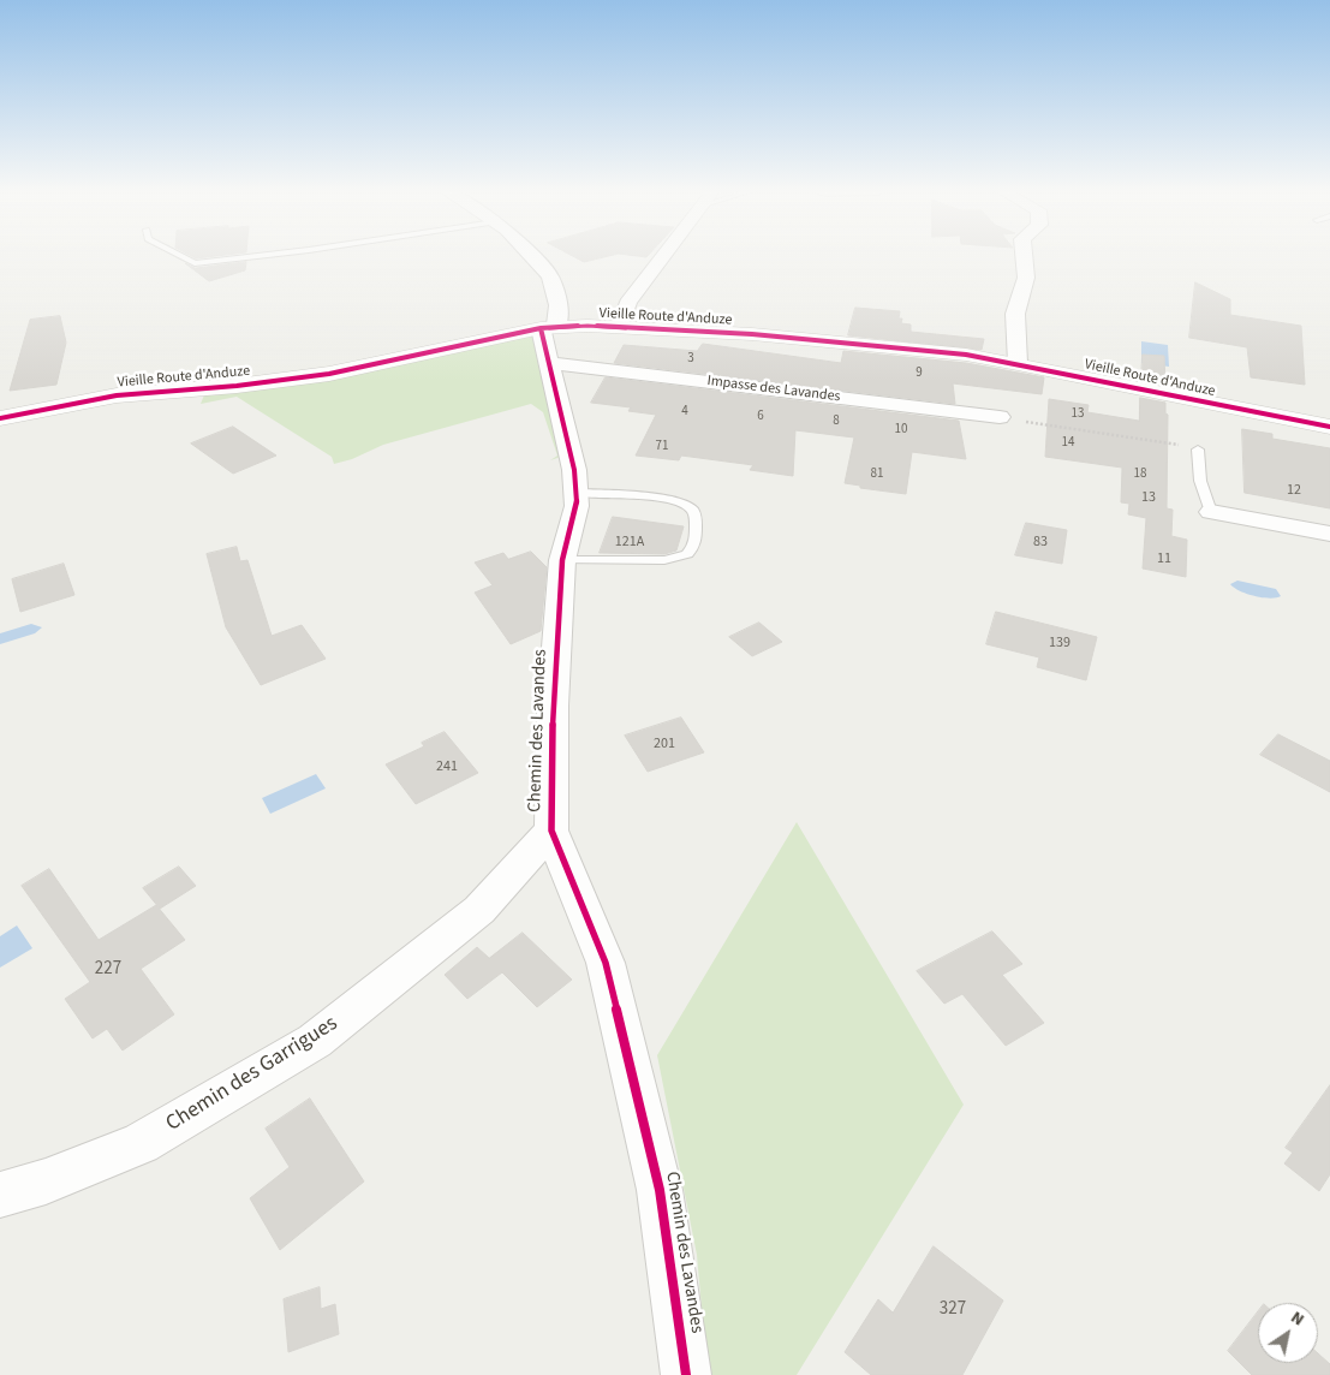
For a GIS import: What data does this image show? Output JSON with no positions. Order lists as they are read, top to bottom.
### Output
{
  "streets": {
    "street": [
      "Vieille Route d'Anduze",
      "Impasse des Lavandes",
      "Chemin des Lavandes",
      "Chemin des Garrigues"
    ]
  },
  "crossings": [
    ["Vieille Route d'Anduze", "Chemin des Lavandes"],
    ["Impasse des Lavandes", "Chemin des Lavandes"],
    ["Chemin des Lavandes", "Chemin des Garrigues"]
  ],
  "house_numbers": [
    "3",
    "9",
    "4",
    "13",
    "6",
    "8",
    "10",
    "14",
    "71",
    "81",
    "18",
    "12",
    "13",
    "121A",
    "83",
    "11",
    "139",
    "201",
    "241",
    "227",
    "327"
  ],
  "north": "top right"
}
